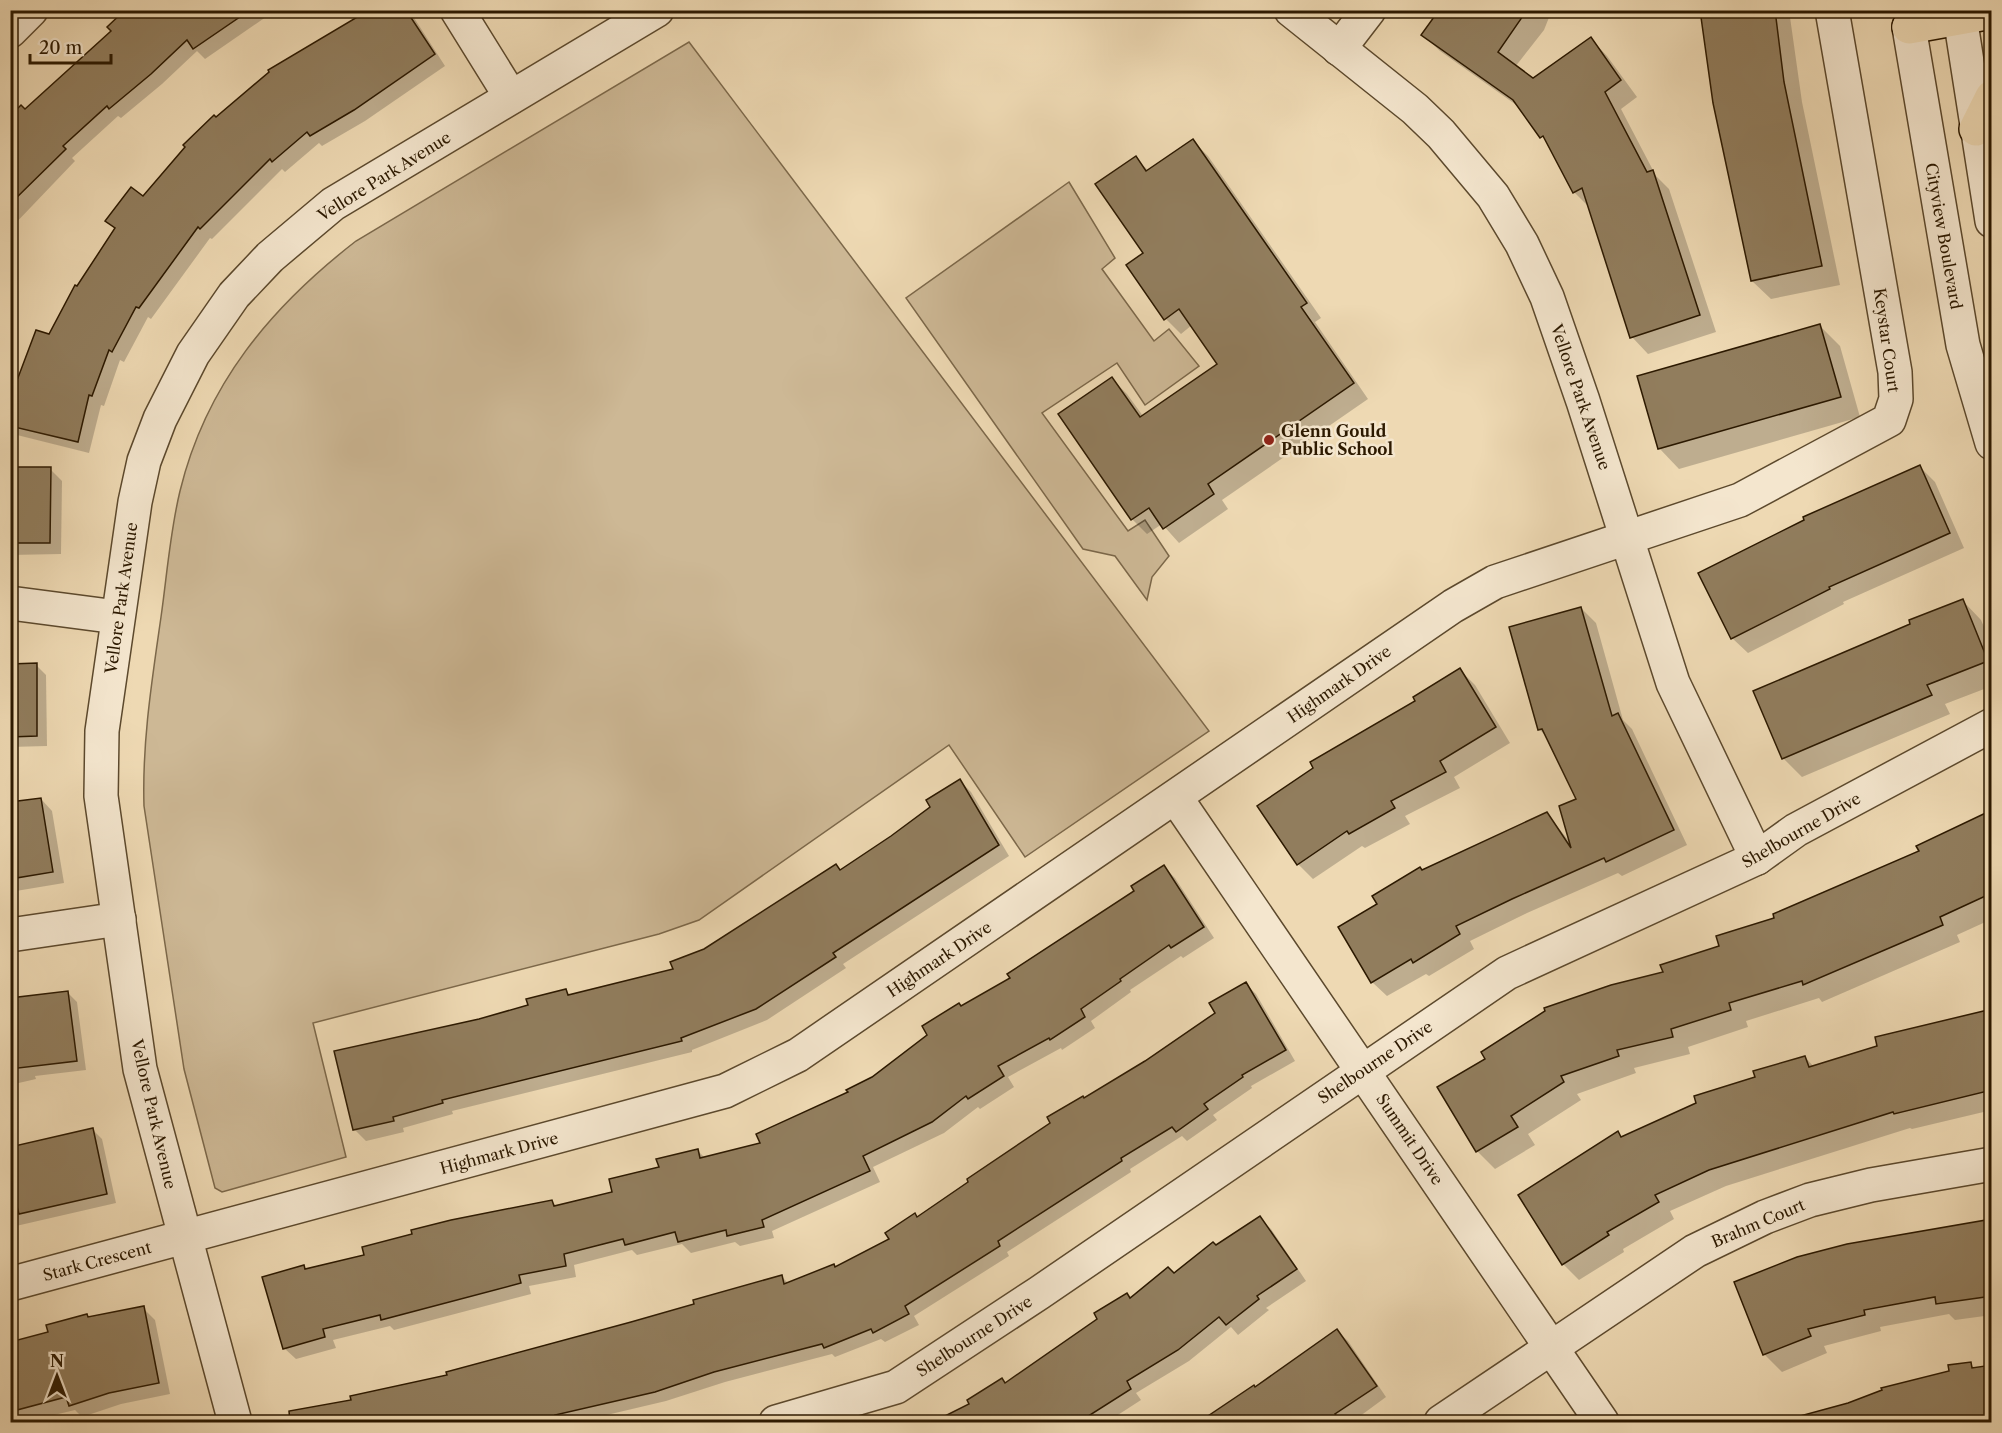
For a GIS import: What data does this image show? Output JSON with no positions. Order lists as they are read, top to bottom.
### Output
{
  "streets": {
    "street": [
      "Vellore Park Avenue",
      "Cityview Boulevard",
      "Keystar Court",
      "Highmark Drive",
      "Shelbourne Drive",
      "Summit Drive",
      "Brahm Court",
      "Stark Crescent"
    ]
  },
  "crossings": [
    ["Vellore Park Avenue", "Keystar Court"],
    ["Vellore Park Avenue", "Highmark Drive"],
    ["Vellore Park Avenue", "Shelbourne Drive"],
    ["Vellore Park Avenue", "Stark Crescent"],
    ["Keystar Court", "Highmark Drive"],
    ["Highmark Drive", "Summit Drive"],
    ["Highmark Drive", "Stark Crescent"],
    ["Shelbourne Drive", "Summit Drive"],
    ["Summit Drive", "Brahm Court"]
  ],
  "places": ["Glenn Gould Public School"],
  "scale_bar": "20 m",
  "north": "top"
}
